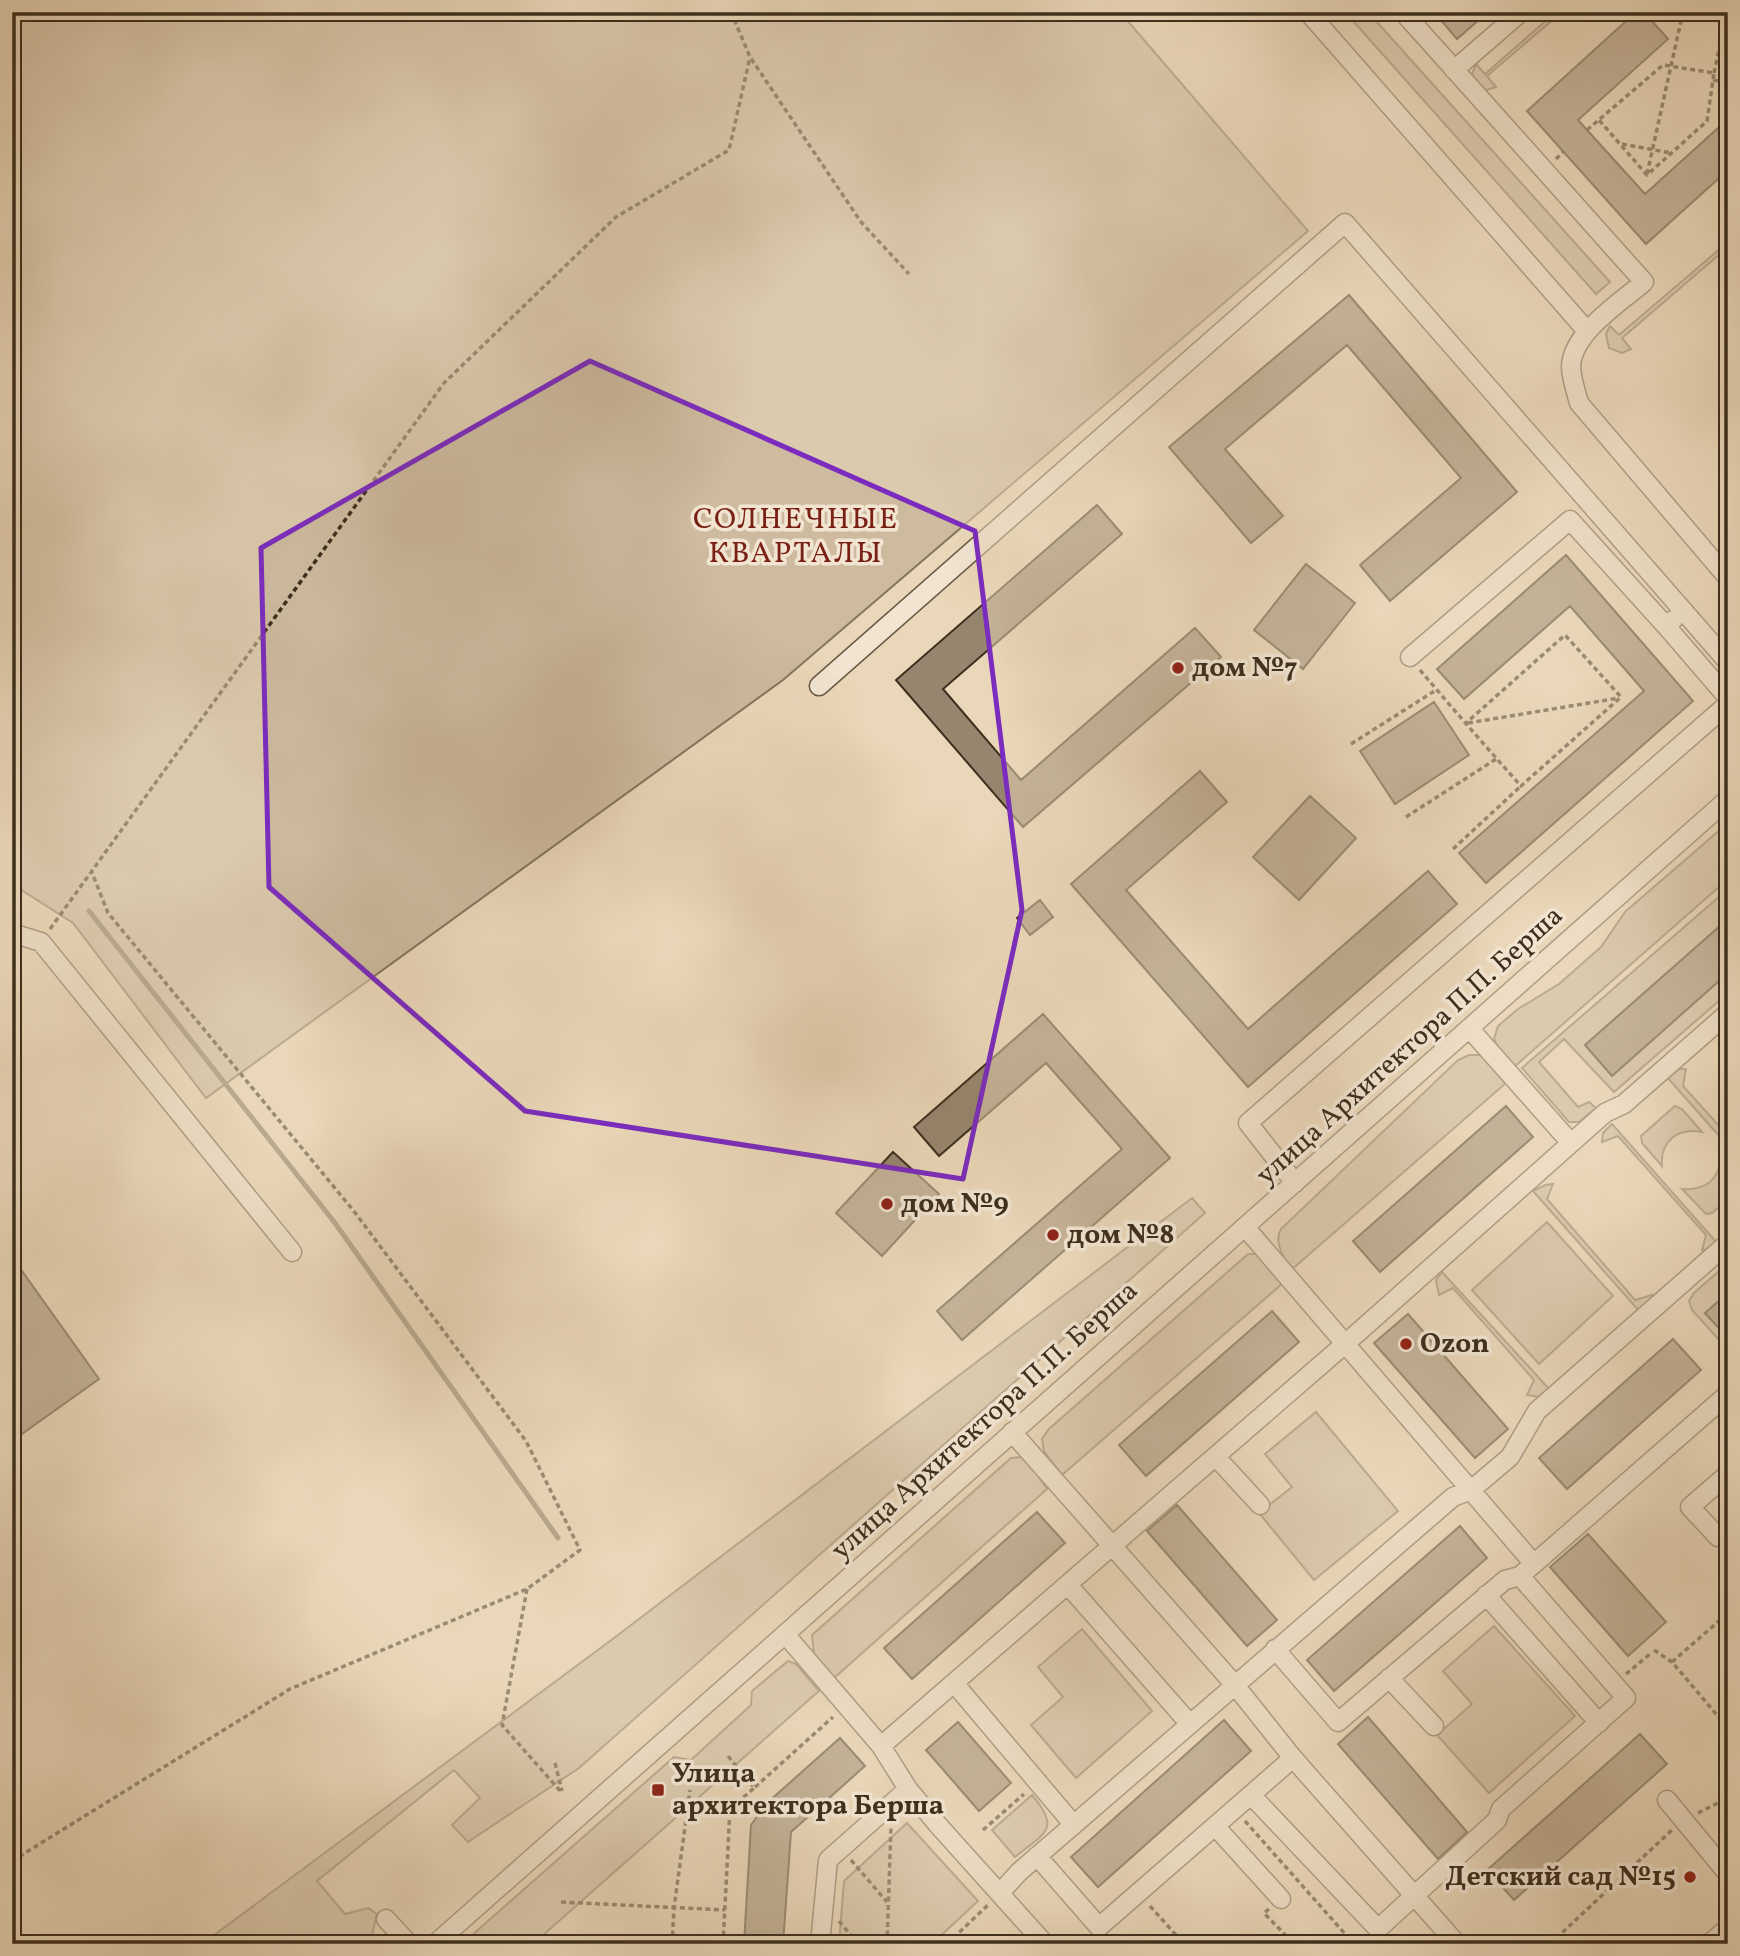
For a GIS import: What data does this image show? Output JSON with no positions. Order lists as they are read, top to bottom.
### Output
{
  "streets": {
    "street": ["улица Архитектора П.П. Берша"]
  },
  "districts": ["СОЛНЕЧНЫЕ КВАРТАЛЫ"],
  "places": {
    "other": [
      "дом №7",
      "дом №9",
      "дом №8",
      "Ozon",
      "Детский сад №15"
    ],
    "transit": ["Улица архитектора Берша"]
  }
}
